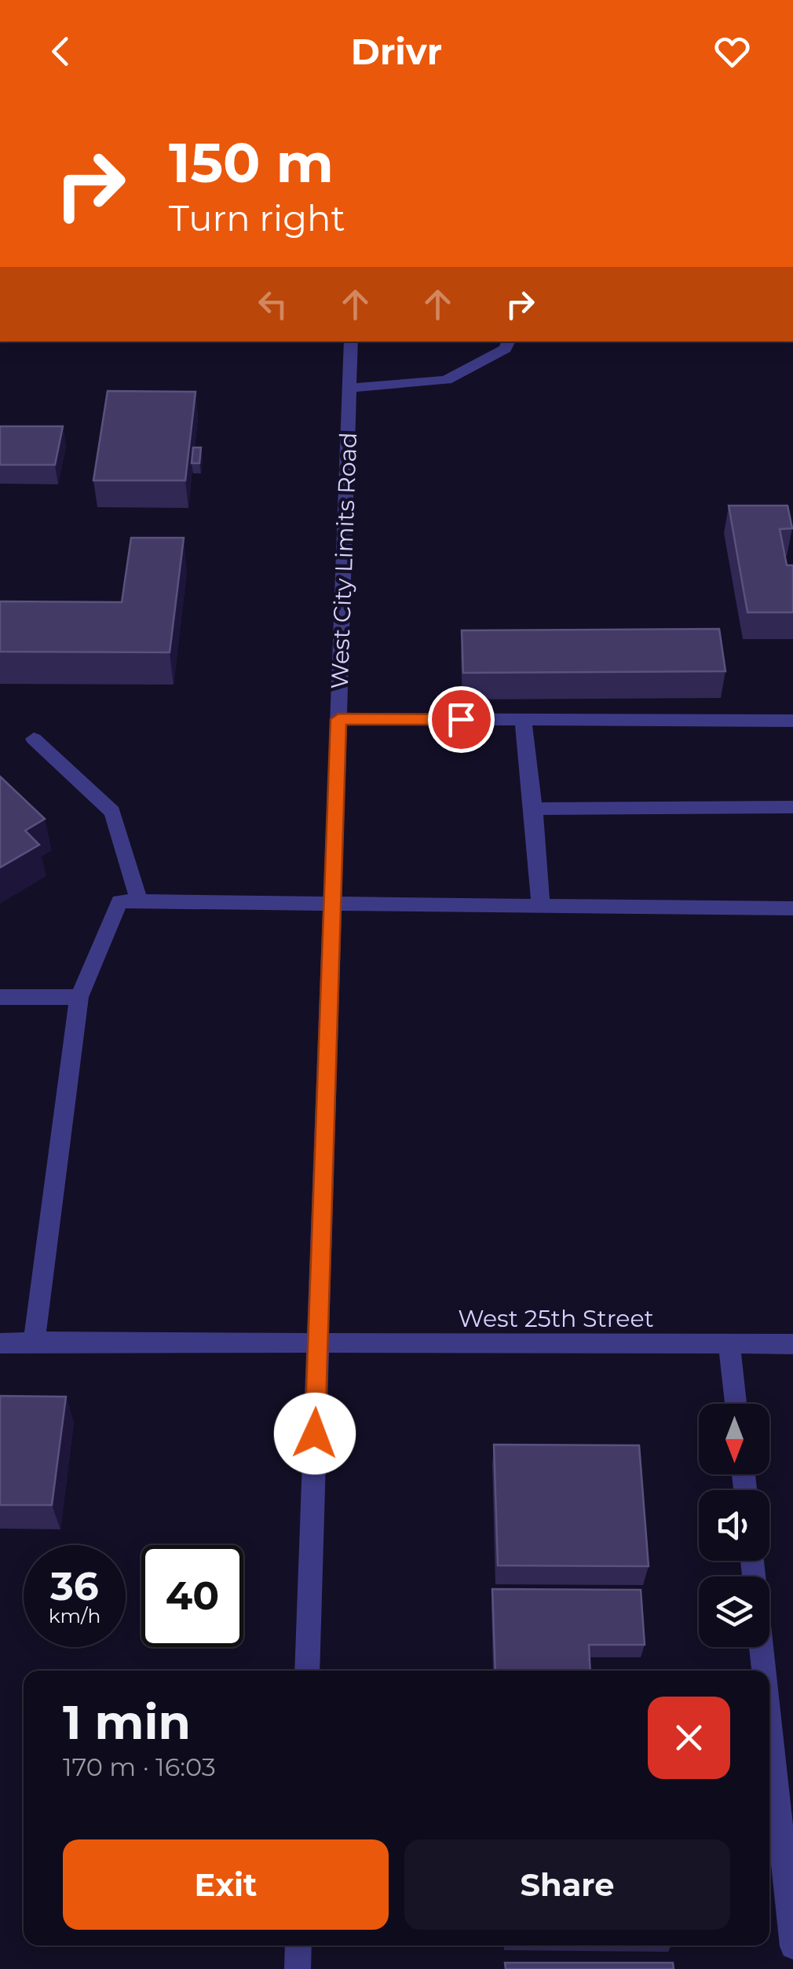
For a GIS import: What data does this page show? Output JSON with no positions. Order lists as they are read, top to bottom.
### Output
{
  "streets": {
    "street": ["West City Limits Road", "West 25th Street"]
  },
  "crossings": [
    ["West City Limits Road", "West 25th Street"]
  ],
  "north": "bottom",
  "page": {
    "header": "Drivr",
    "turn": ["150 m", "Turn right"],
    "speed": "36 km/h",
    "limit": "40",
    "heading": ["1 min", "170 m · 16:03"],
    "buttons": ["Exit", "Share"]
  }
}
